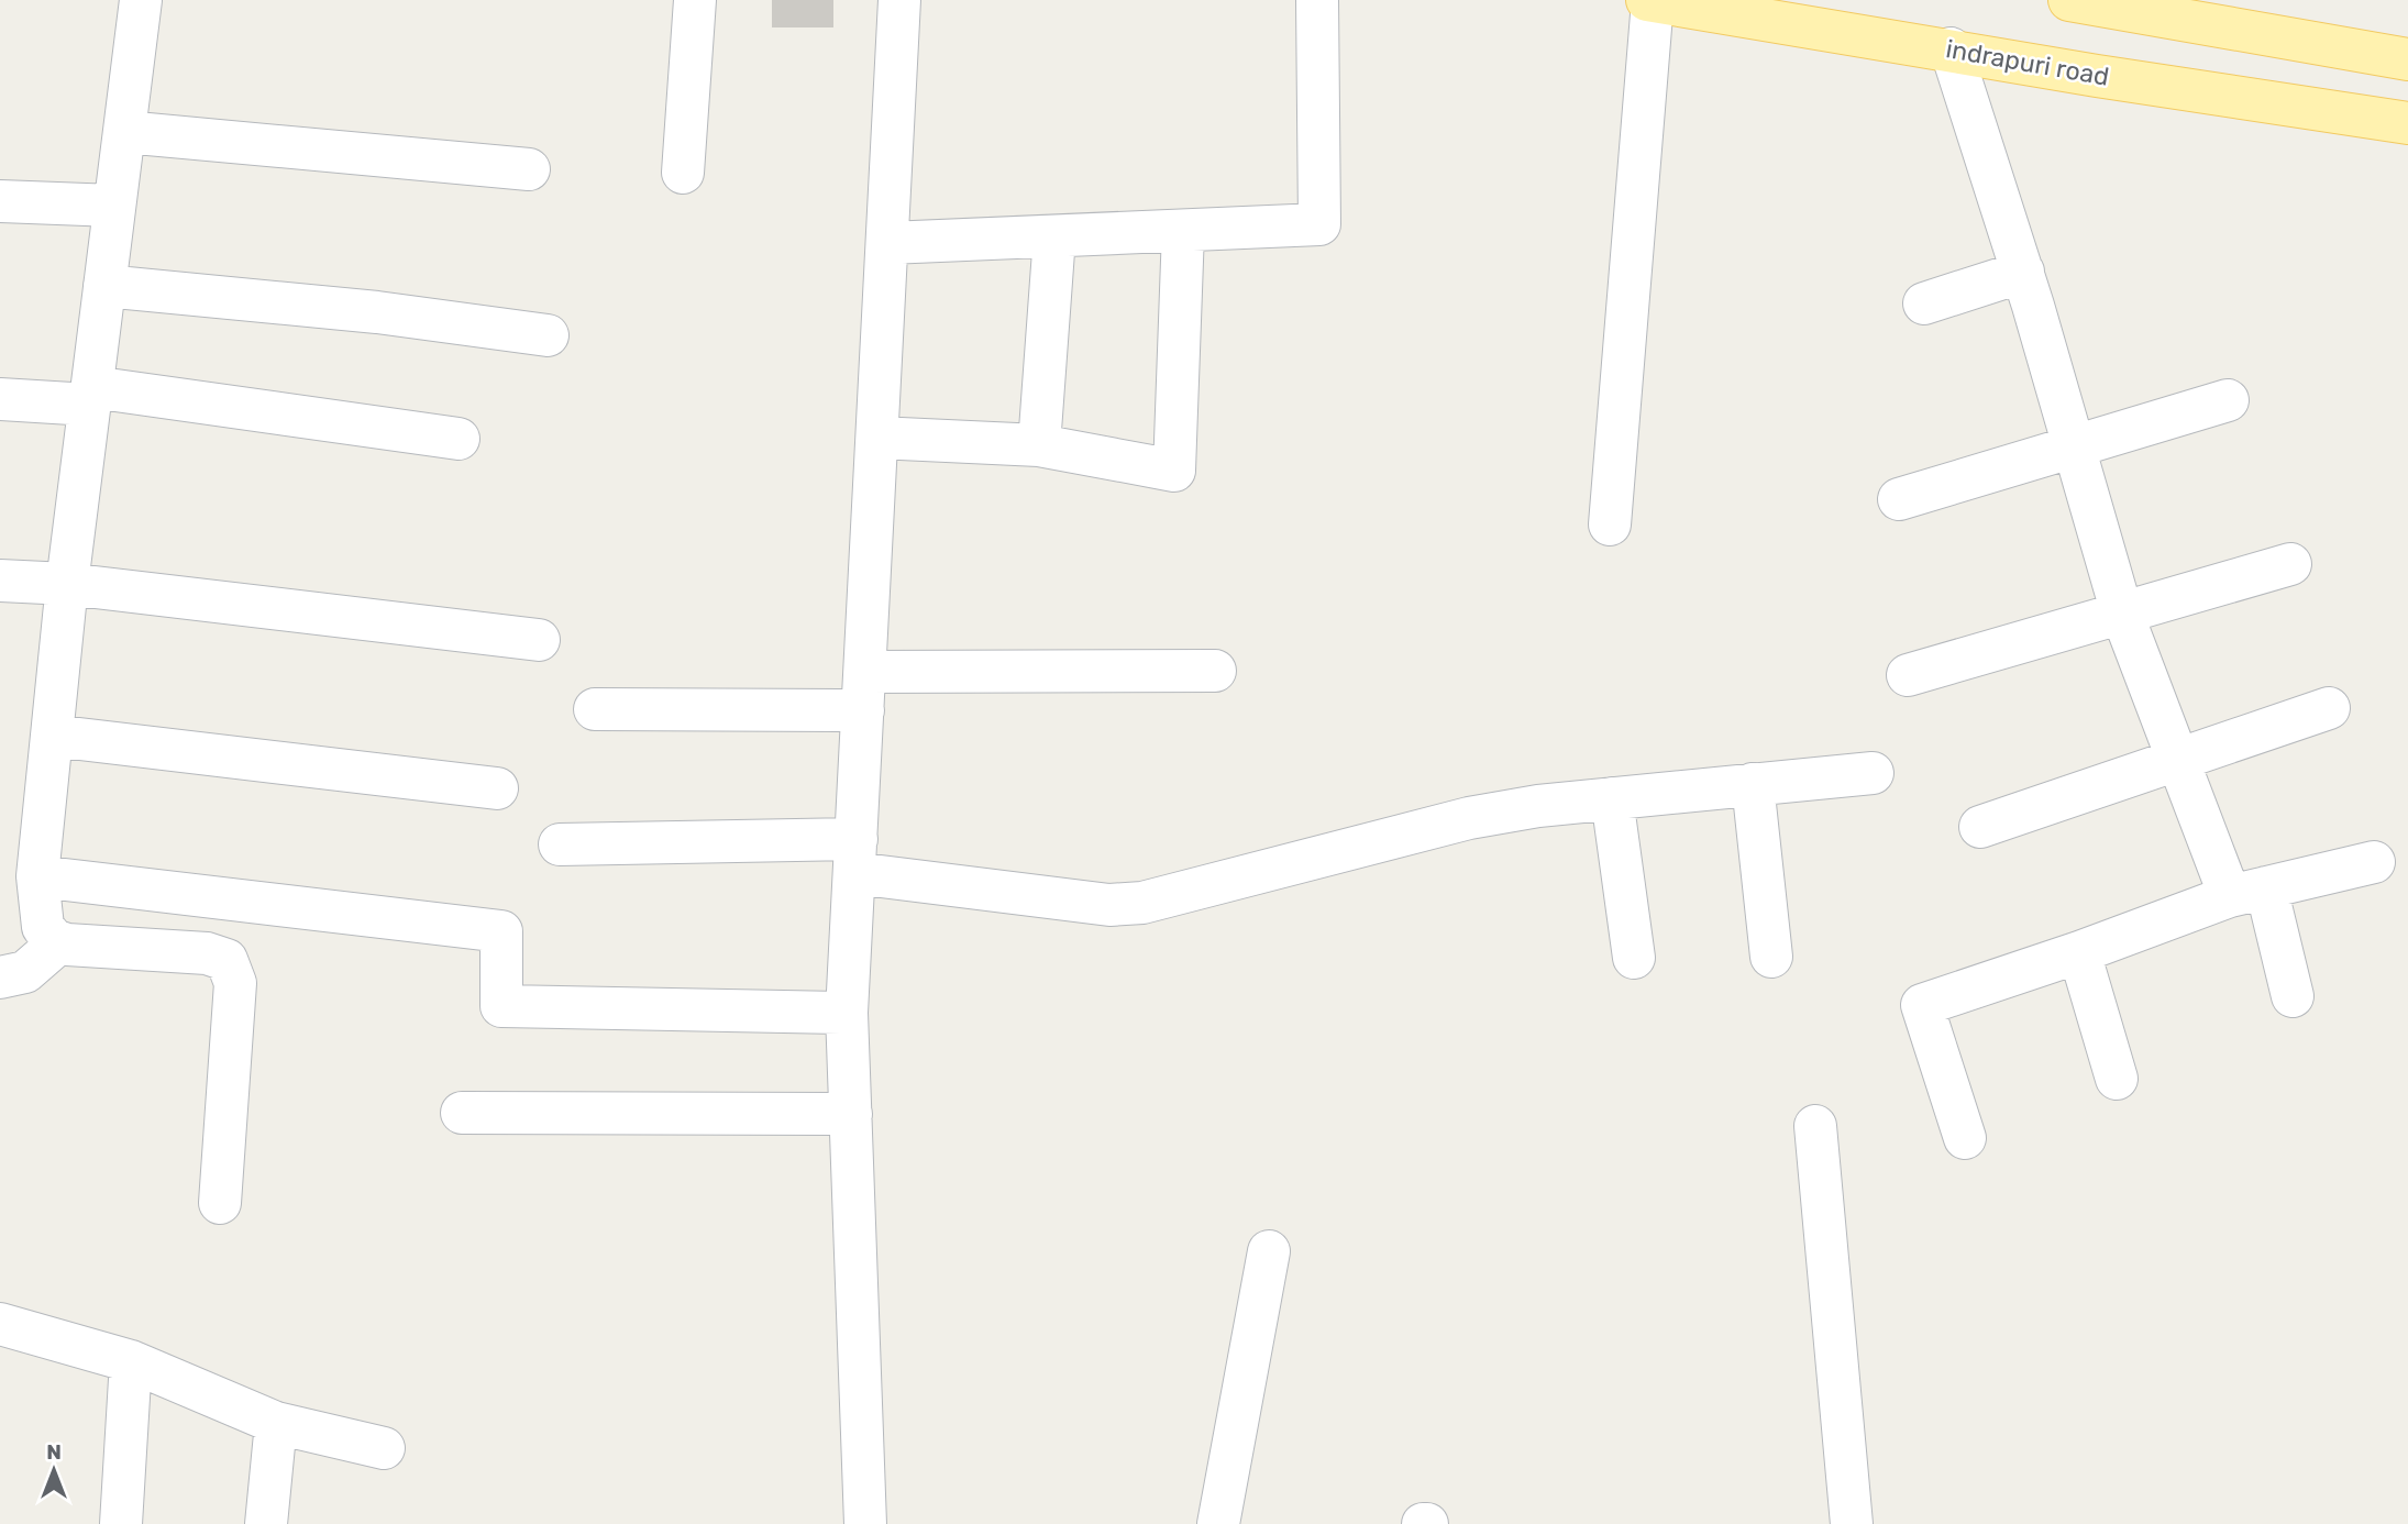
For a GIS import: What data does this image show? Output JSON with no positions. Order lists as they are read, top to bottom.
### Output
{
  "streets": {
    "main road": ["indrapuri road"]
  },
  "north": "top"
}
